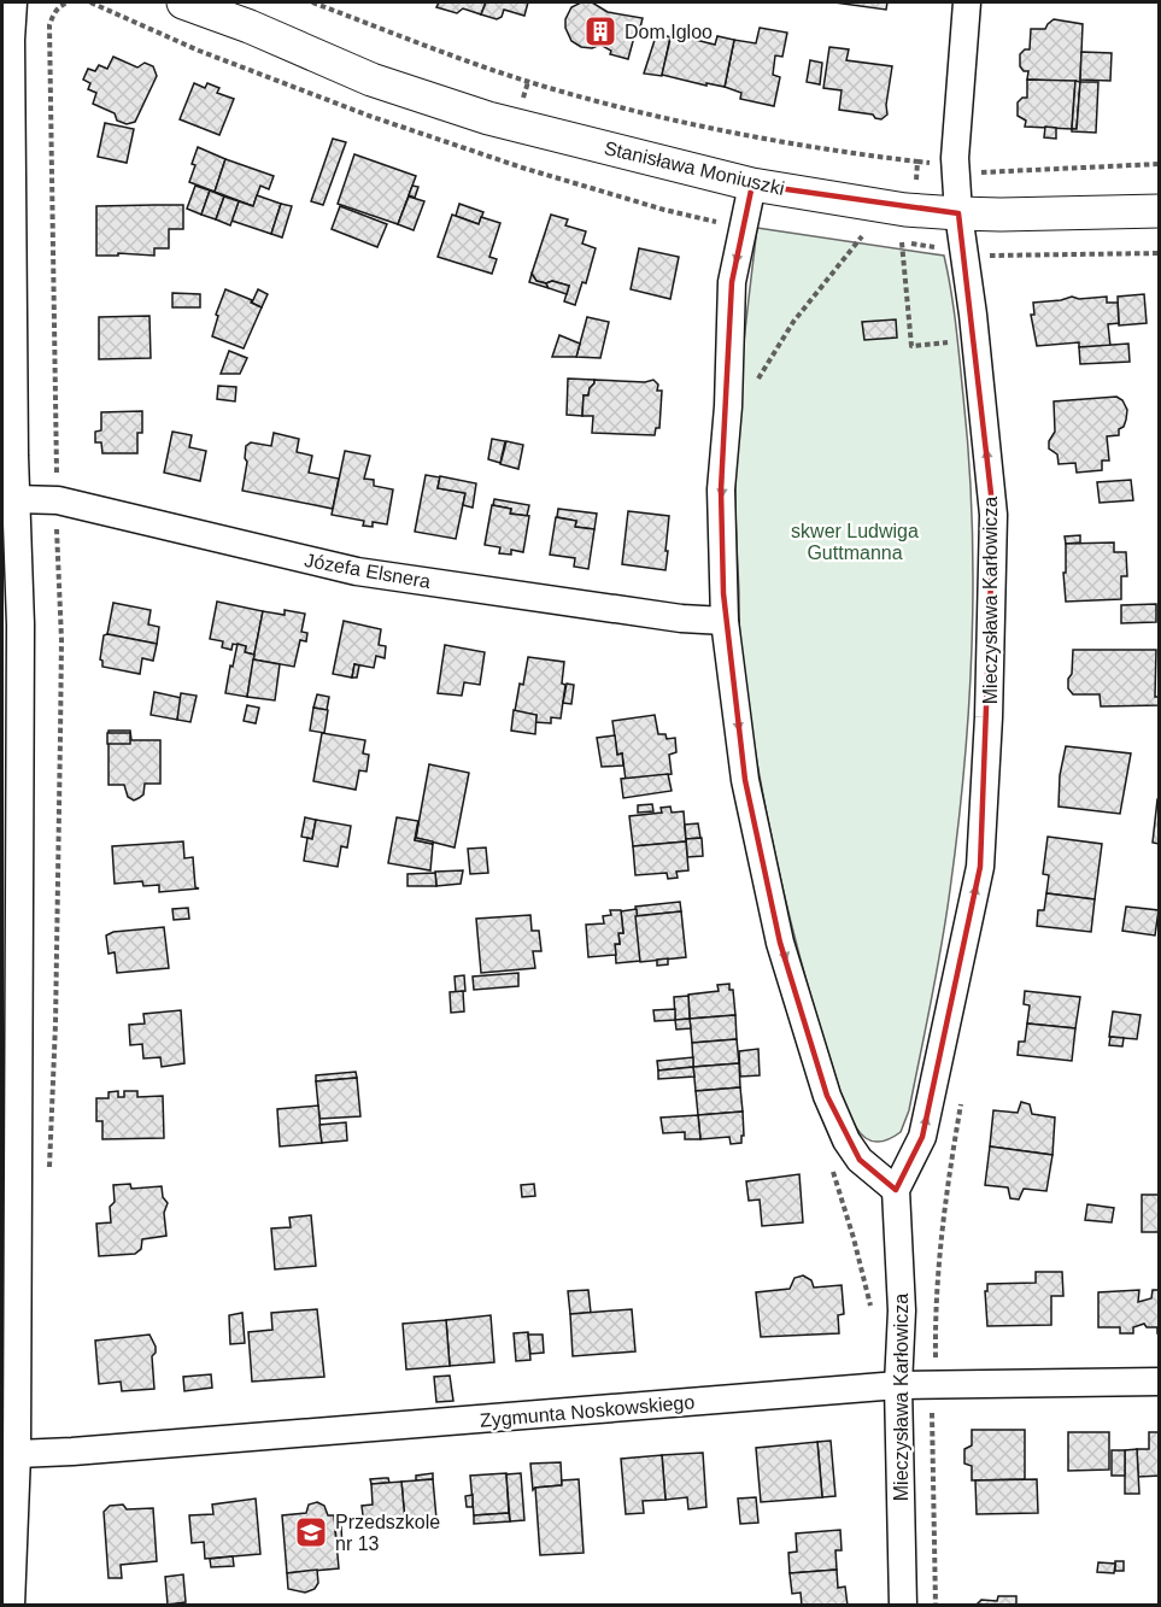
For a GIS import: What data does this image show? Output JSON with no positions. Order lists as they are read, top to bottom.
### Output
{
  "streets": {
    "street": [
      "Stanisława Moniuszki",
      "Józefa Elsnera",
      "Mieczysława Karłowicza",
      "Zygmunta Noskowskiego"
    ]
  },
  "crossings": [
    ["Stanisława Moniuszki", "Mieczysława Karłowicza"],
    ["Mieczysława Karłowicza", "Zygmunta Noskowskiego"]
  ],
  "parks": ["skwer Ludwiga Guttmanna"],
  "places": {
    "building": ["Dom Igloo"],
    "school or university": ["Przedszkole nr 13"]
  }
}
